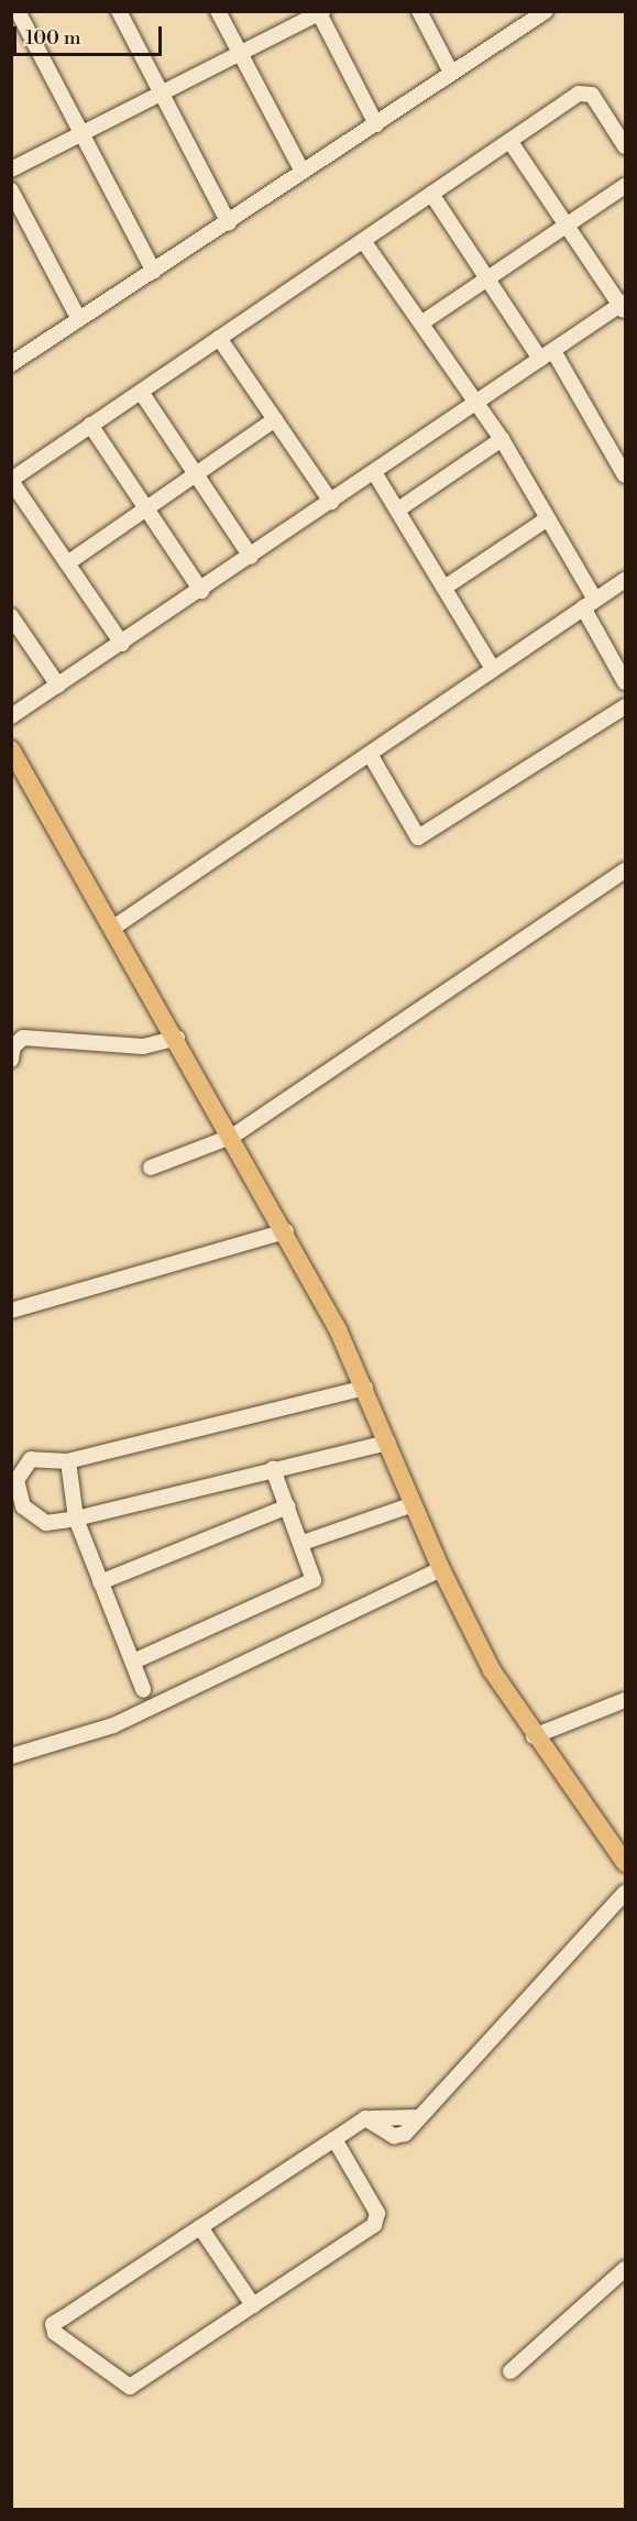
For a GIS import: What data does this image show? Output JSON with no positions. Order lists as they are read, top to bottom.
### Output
{
  "scale_bar": "100 m"
}
